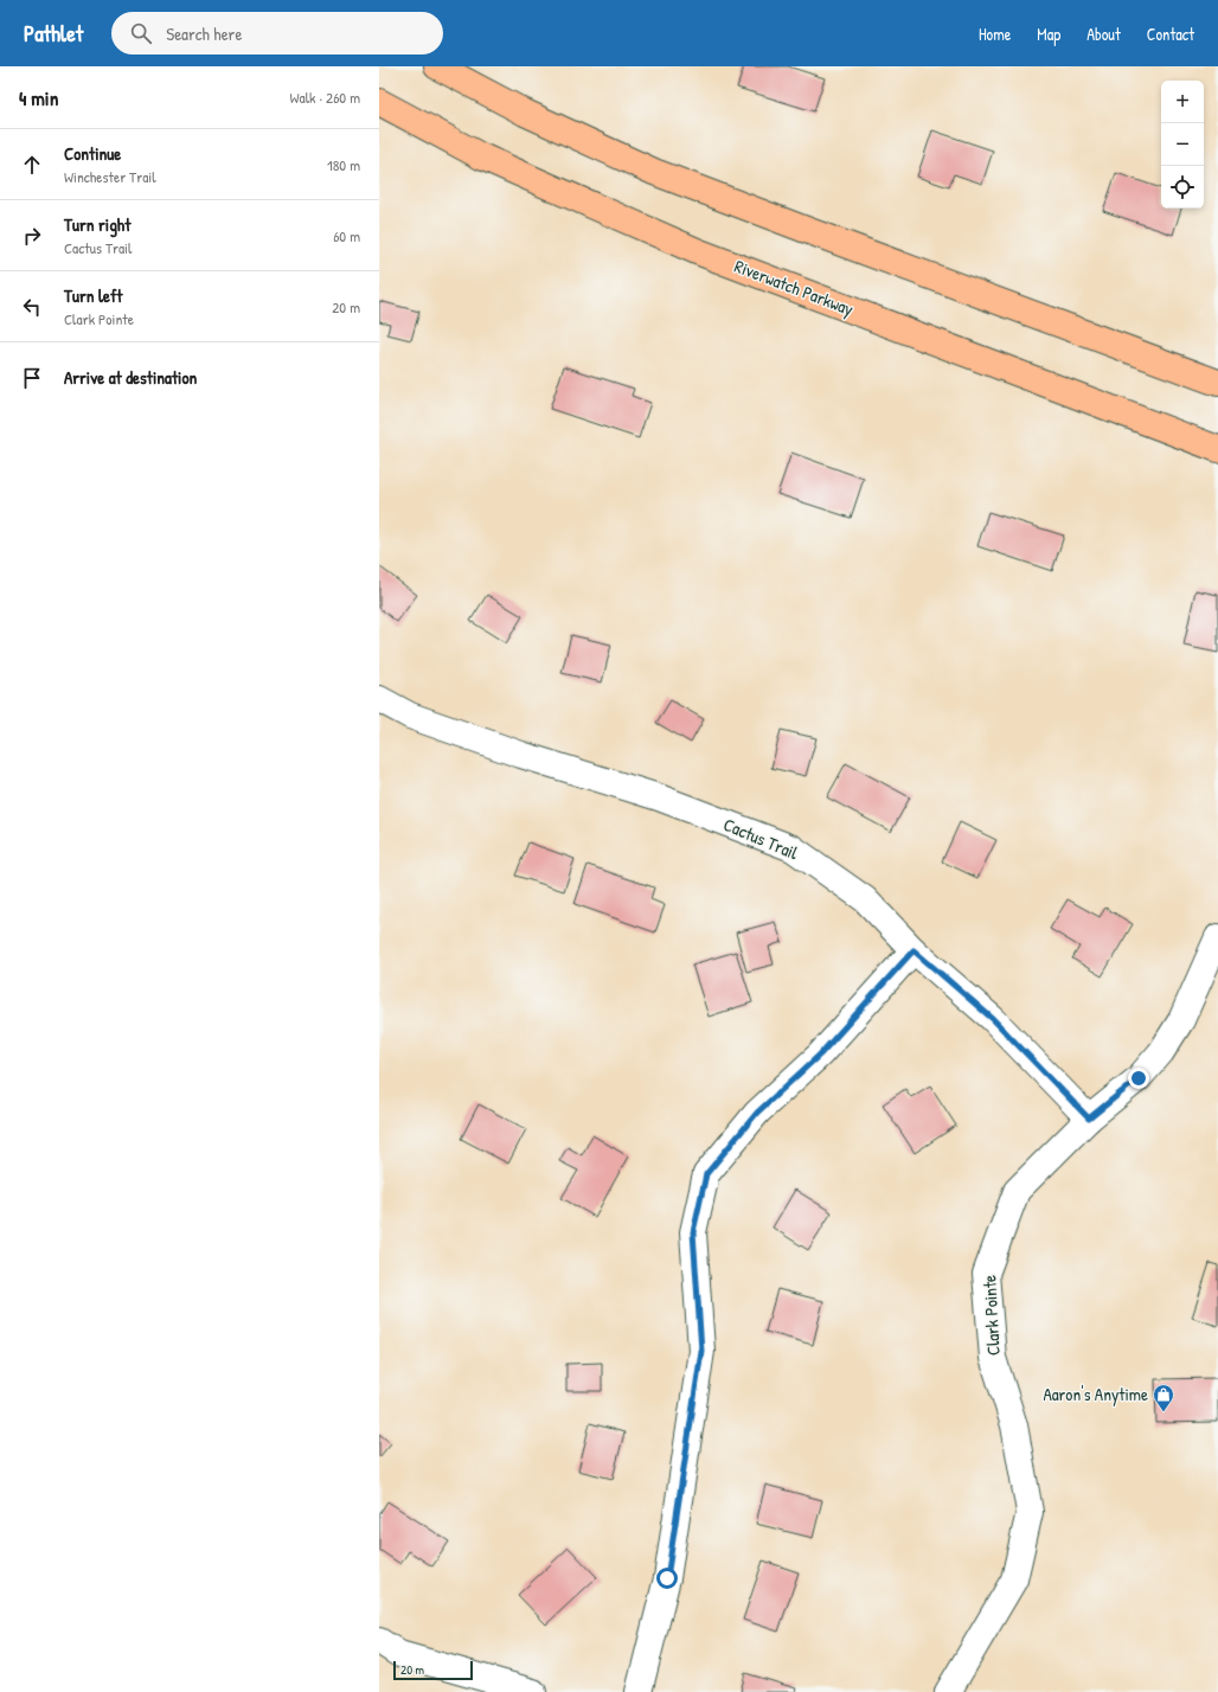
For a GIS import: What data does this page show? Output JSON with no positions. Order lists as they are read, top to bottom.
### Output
{
  "streets": {
    "main road": ["Riverwatch Parkway"],
    "street": ["Cactus Trail", "Clark Pointe"]
  },
  "crossings": [
    ["Cactus Trail", "Clark Pointe"]
  ],
  "places": {
    "shop": ["Aaron's Anytime"]
  },
  "scale_bar": "20 m",
  "page": {
    "header": "Pathlet",
    "search": "Search here",
    "nav": [
      "Home",
      "Map",
      "About",
      "Contact"
    ],
    "heading": ["4 min", "Walk · 260 m"],
    "map_buttons": ["+", "−"],
    "list": [
      ["Continue", "Winchester Trail", "180 m"],
      ["Turn right", "Cactus Trail", "60 m"],
      ["Turn left", "Clark Pointe", "20 m"],
      "Arrive at destination"
    ],
    "scale": "20 m"
  }
}
